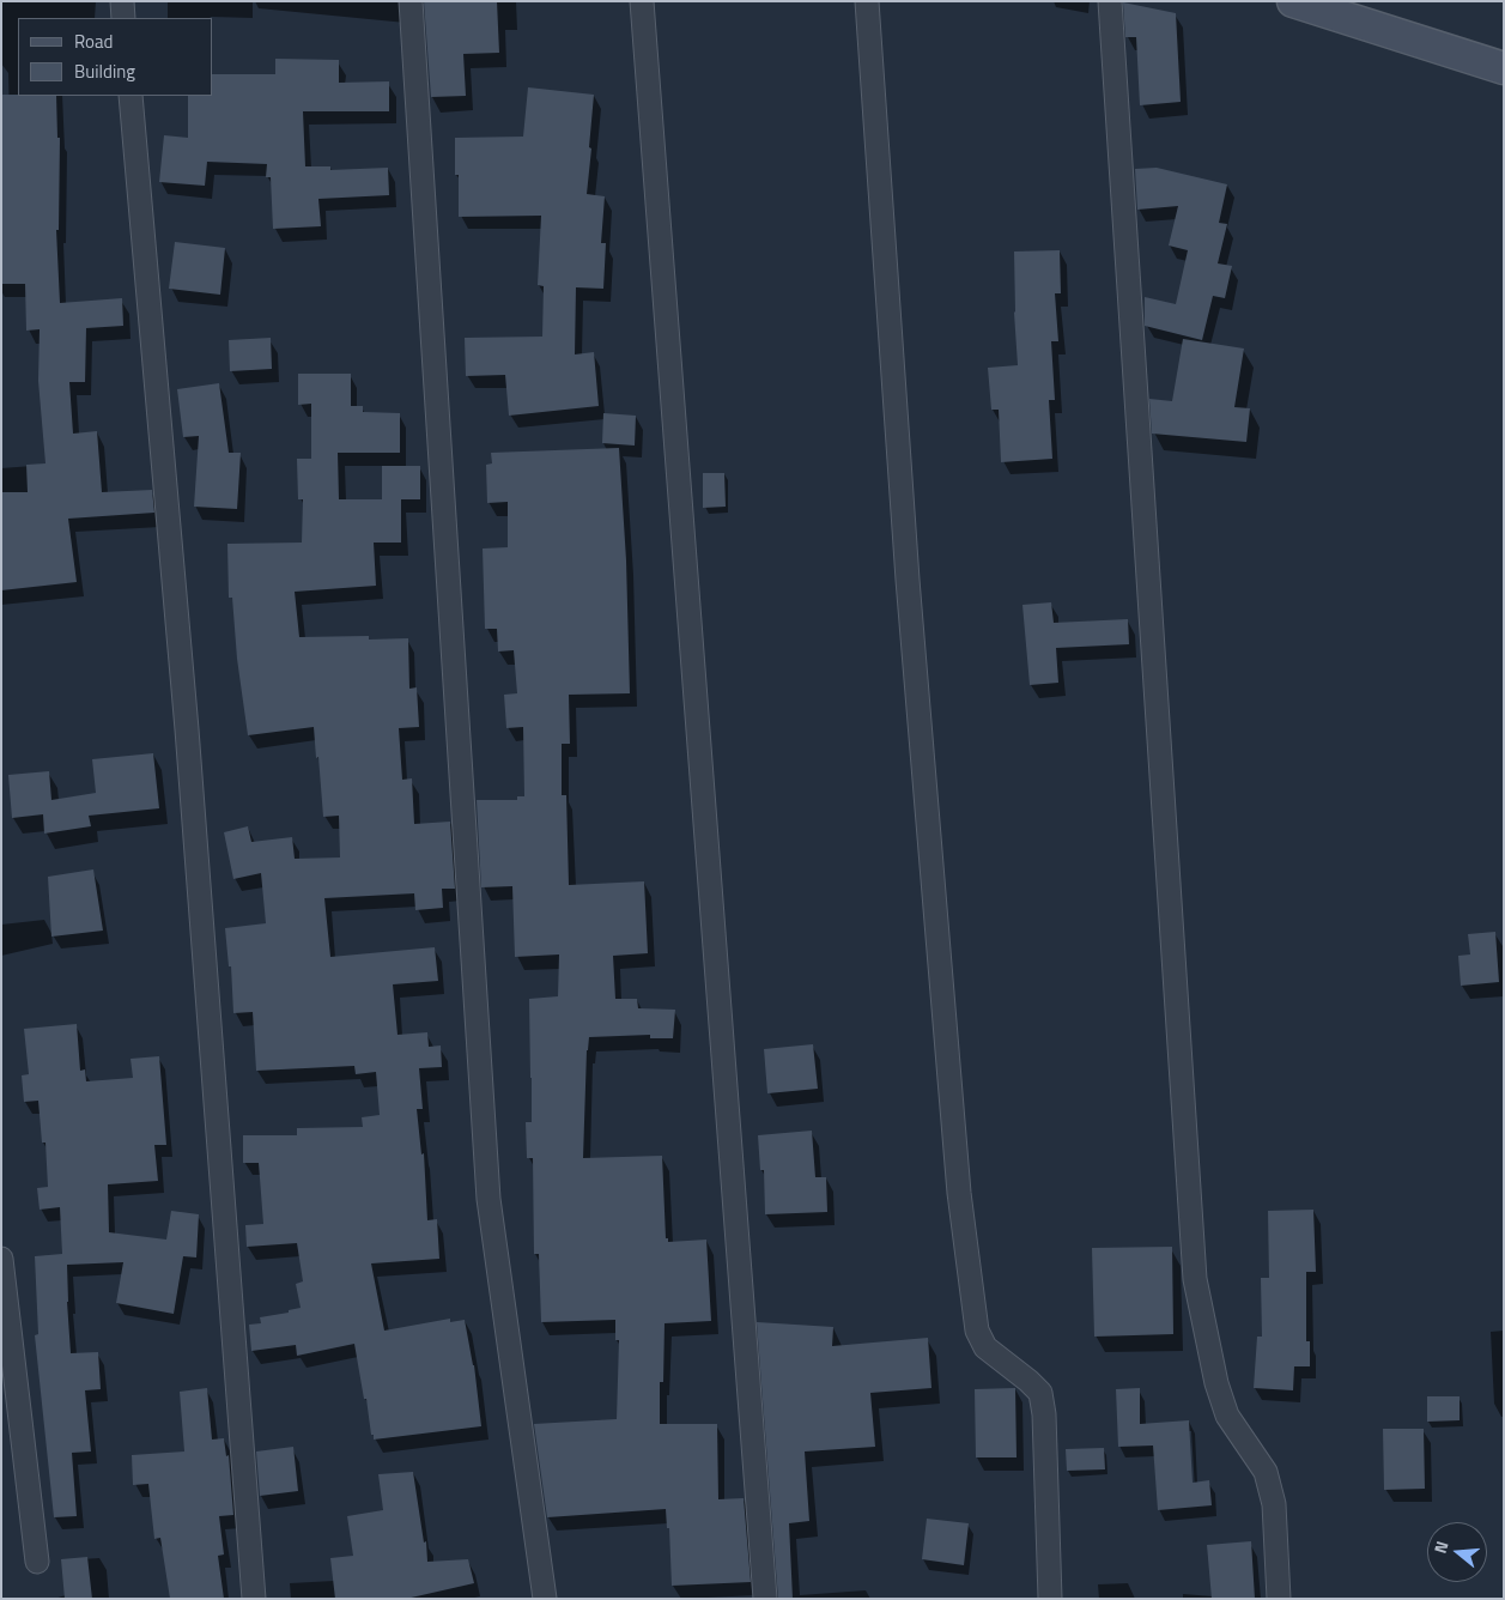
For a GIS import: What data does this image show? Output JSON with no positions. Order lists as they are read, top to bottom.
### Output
{
  "legend": ["Road", "Building"],
  "north": "left"
}
